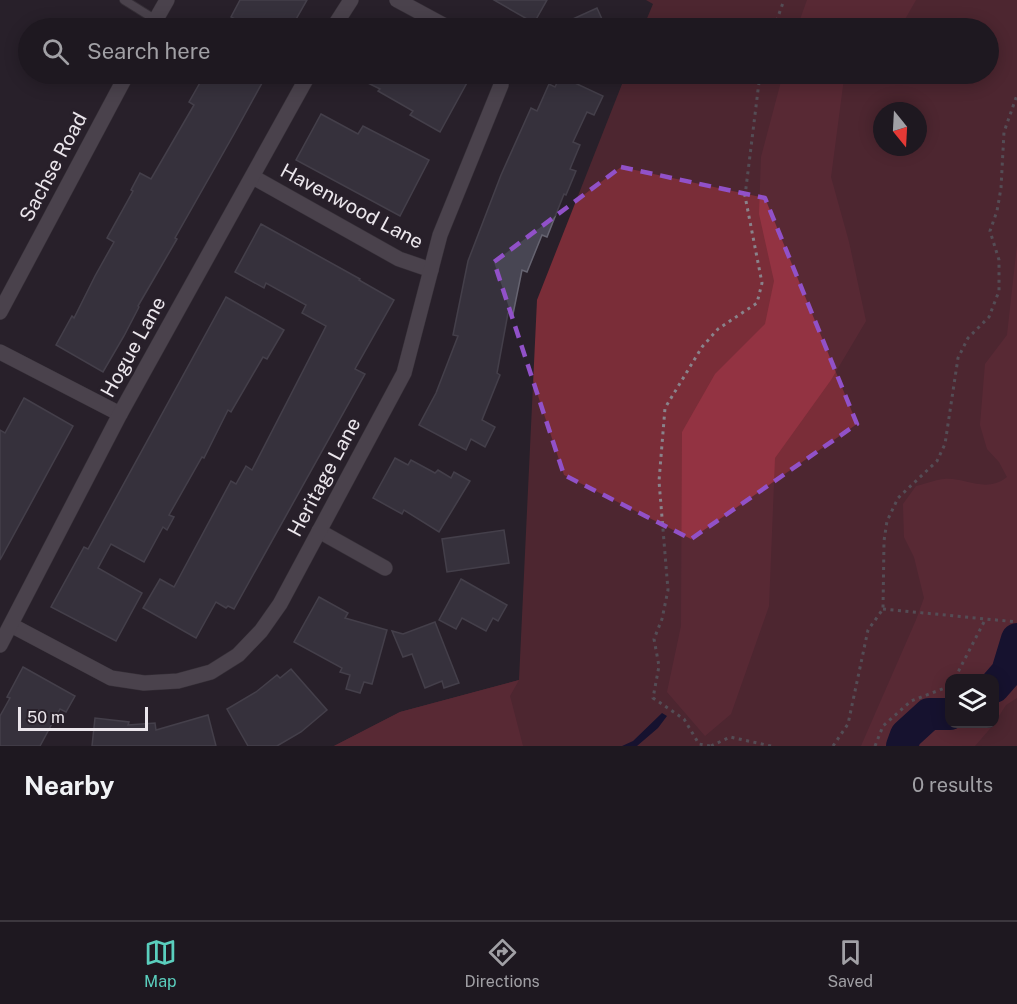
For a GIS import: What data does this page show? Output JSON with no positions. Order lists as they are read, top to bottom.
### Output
{
  "streets": {
    "street": [
      "Sachse Road",
      "Havenwood Lane",
      "Hogue Lane",
      "Heritage Lane"
    ]
  },
  "crossings": [
    ["Havenwood Lane", "Hogue Lane"],
    ["Havenwood Lane", "Heritage Lane"],
    ["Hogue Lane", "Heritage Lane"]
  ],
  "scale_bar": "50 m",
  "north": "bottom",
  "page": {
    "search": "Search here",
    "scale": "50 m",
    "heading": ["Nearby", "0 results"],
    "nav": ["Map", "Directions", "Saved"]
  }
}
